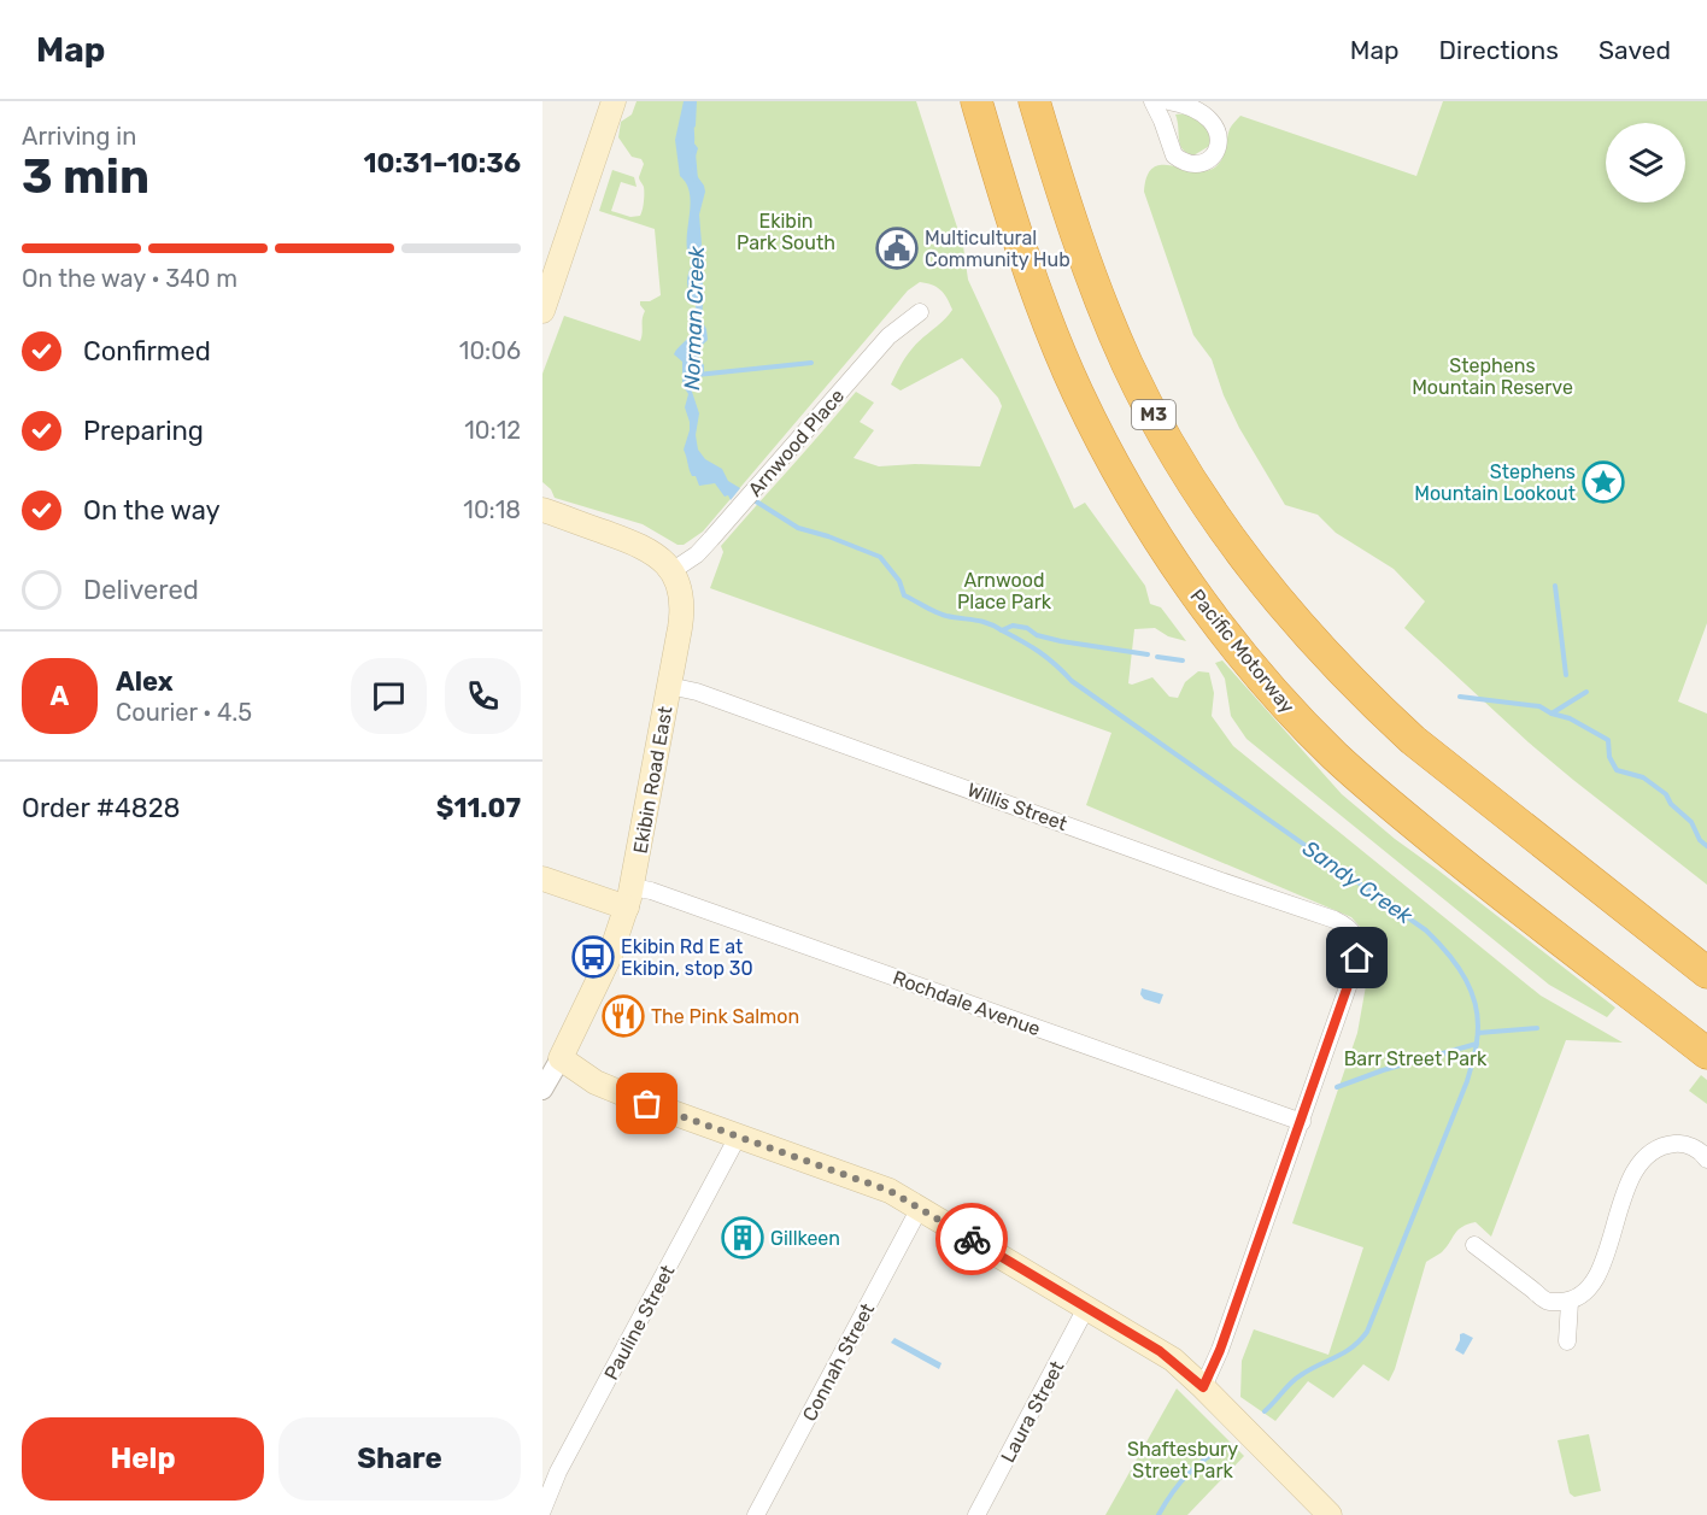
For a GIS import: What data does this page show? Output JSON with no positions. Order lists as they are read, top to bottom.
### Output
{
  "streets": {
    "highway": ["M3", "Pacific Motorway"],
    "main road": ["Ekibin Road East"],
    "street": [
      "Arnwood Place",
      "Willis Street",
      "Rochdale Avenue",
      "Pauline Street",
      "Connah Street",
      "Laura Street"
    ]
  },
  "crossings": [
    ["Arnwood Place", "Ekibin Road East"],
    ["Ekibin Road East", "Willis Street"],
    ["Ekibin Road East", "Rochdale Avenue"],
    ["Willis Street", "Rochdale Avenue"]
  ],
  "water": ["Norman Creek", "Sandy Creek"],
  "parks": [
    "Ekibin Park South",
    "Stephens Mountain Reserve",
    "Arnwood Place Park",
    "Barr Street Park",
    "Shaftesbury Street Park"
  ],
  "places": {
    "public building": ["Multicultural Community Hub"],
    "place": ["Stephens Mountain Lookout"],
    "bus stop": ["Ekibin Rd E at Ekibin, stop 30"],
    "restaurant": ["The Pink Salmon"],
    "building": ["Gillkeen"]
  },
  "page": {
    "header": "Map",
    "nav": ["Map", "Directions", "Saved"],
    "heading": ["3 min", "Arriving in", "10:31–10:36"],
    "panel": [
      "Alex",
      "Courier · 4.5",
      "Order #4828",
      "$11.07"
    ],
    "bar": "On the way · 340 m",
    "list": [
      ["Confirmed", "10:06"],
      ["Preparing", "10:12"],
      ["On the way", "10:18"],
      "Delivered"
    ],
    "round": "A",
    "buttons": ["Help", "Share"]
  }
}
